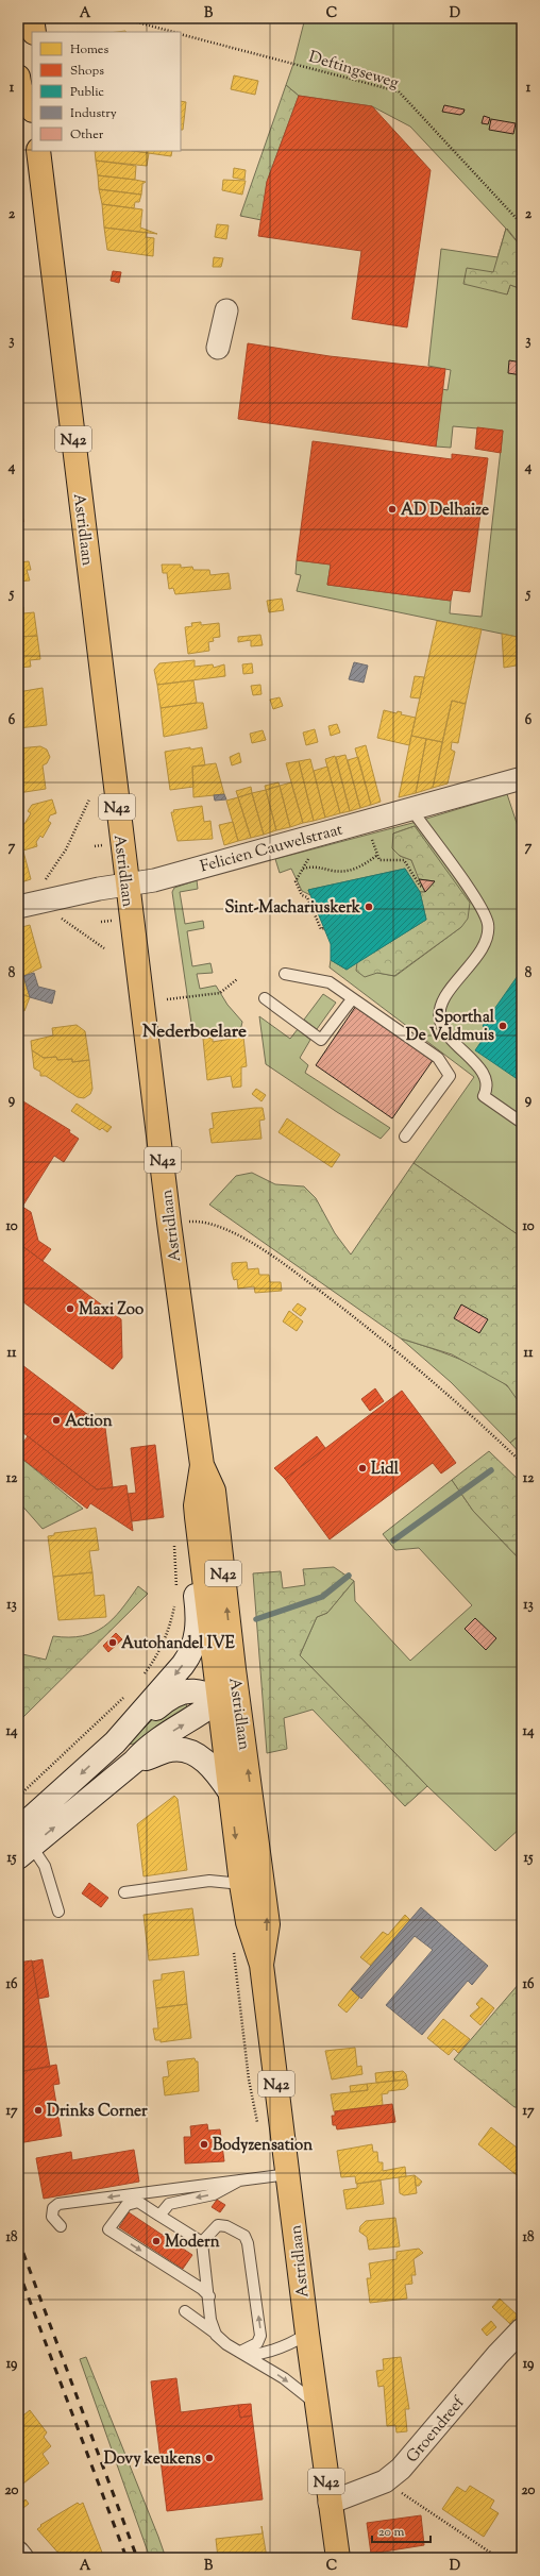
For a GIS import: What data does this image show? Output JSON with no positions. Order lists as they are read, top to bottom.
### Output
{
  "streets": {
    "main road": ["N42", "Astridlaan"],
    "street": ["Felicien Cauwelstraat", "Groendreef"],
    "path": ["Deftingseweg"]
  },
  "crossings": [
    ["Astridlaan", "Felicien Cauwelstraat"],
    ["Astridlaan", "Groendreef"]
  ],
  "districts": ["Nederboelare"],
  "places": [
    "AD Delhaize",
    "Sint-Machariuskerk",
    "Sporthal De Veldmuis",
    "Maxi Zoo",
    "Action",
    "Lidl",
    "Autohandel IVE",
    "Drinks Corner",
    "Bodyzensation",
    "Modern",
    "Dovy keukens"
  ],
  "legend": [
    "Homes",
    "Shops",
    "Public",
    "Industry",
    "Other"
  ],
  "scale_bar": "20 m",
  "grid": {
    "columns": [
      "A",
      "B",
      "C",
      "D"
    ],
    "rows": [
      "1",
      "2",
      "3",
      "4",
      "5",
      "6",
      "7",
      "8",
      "9",
      "10",
      "11",
      "12",
      "13",
      "14",
      "15",
      "16",
      "17",
      "18",
      "19",
      "20"
    ]
  }
}
